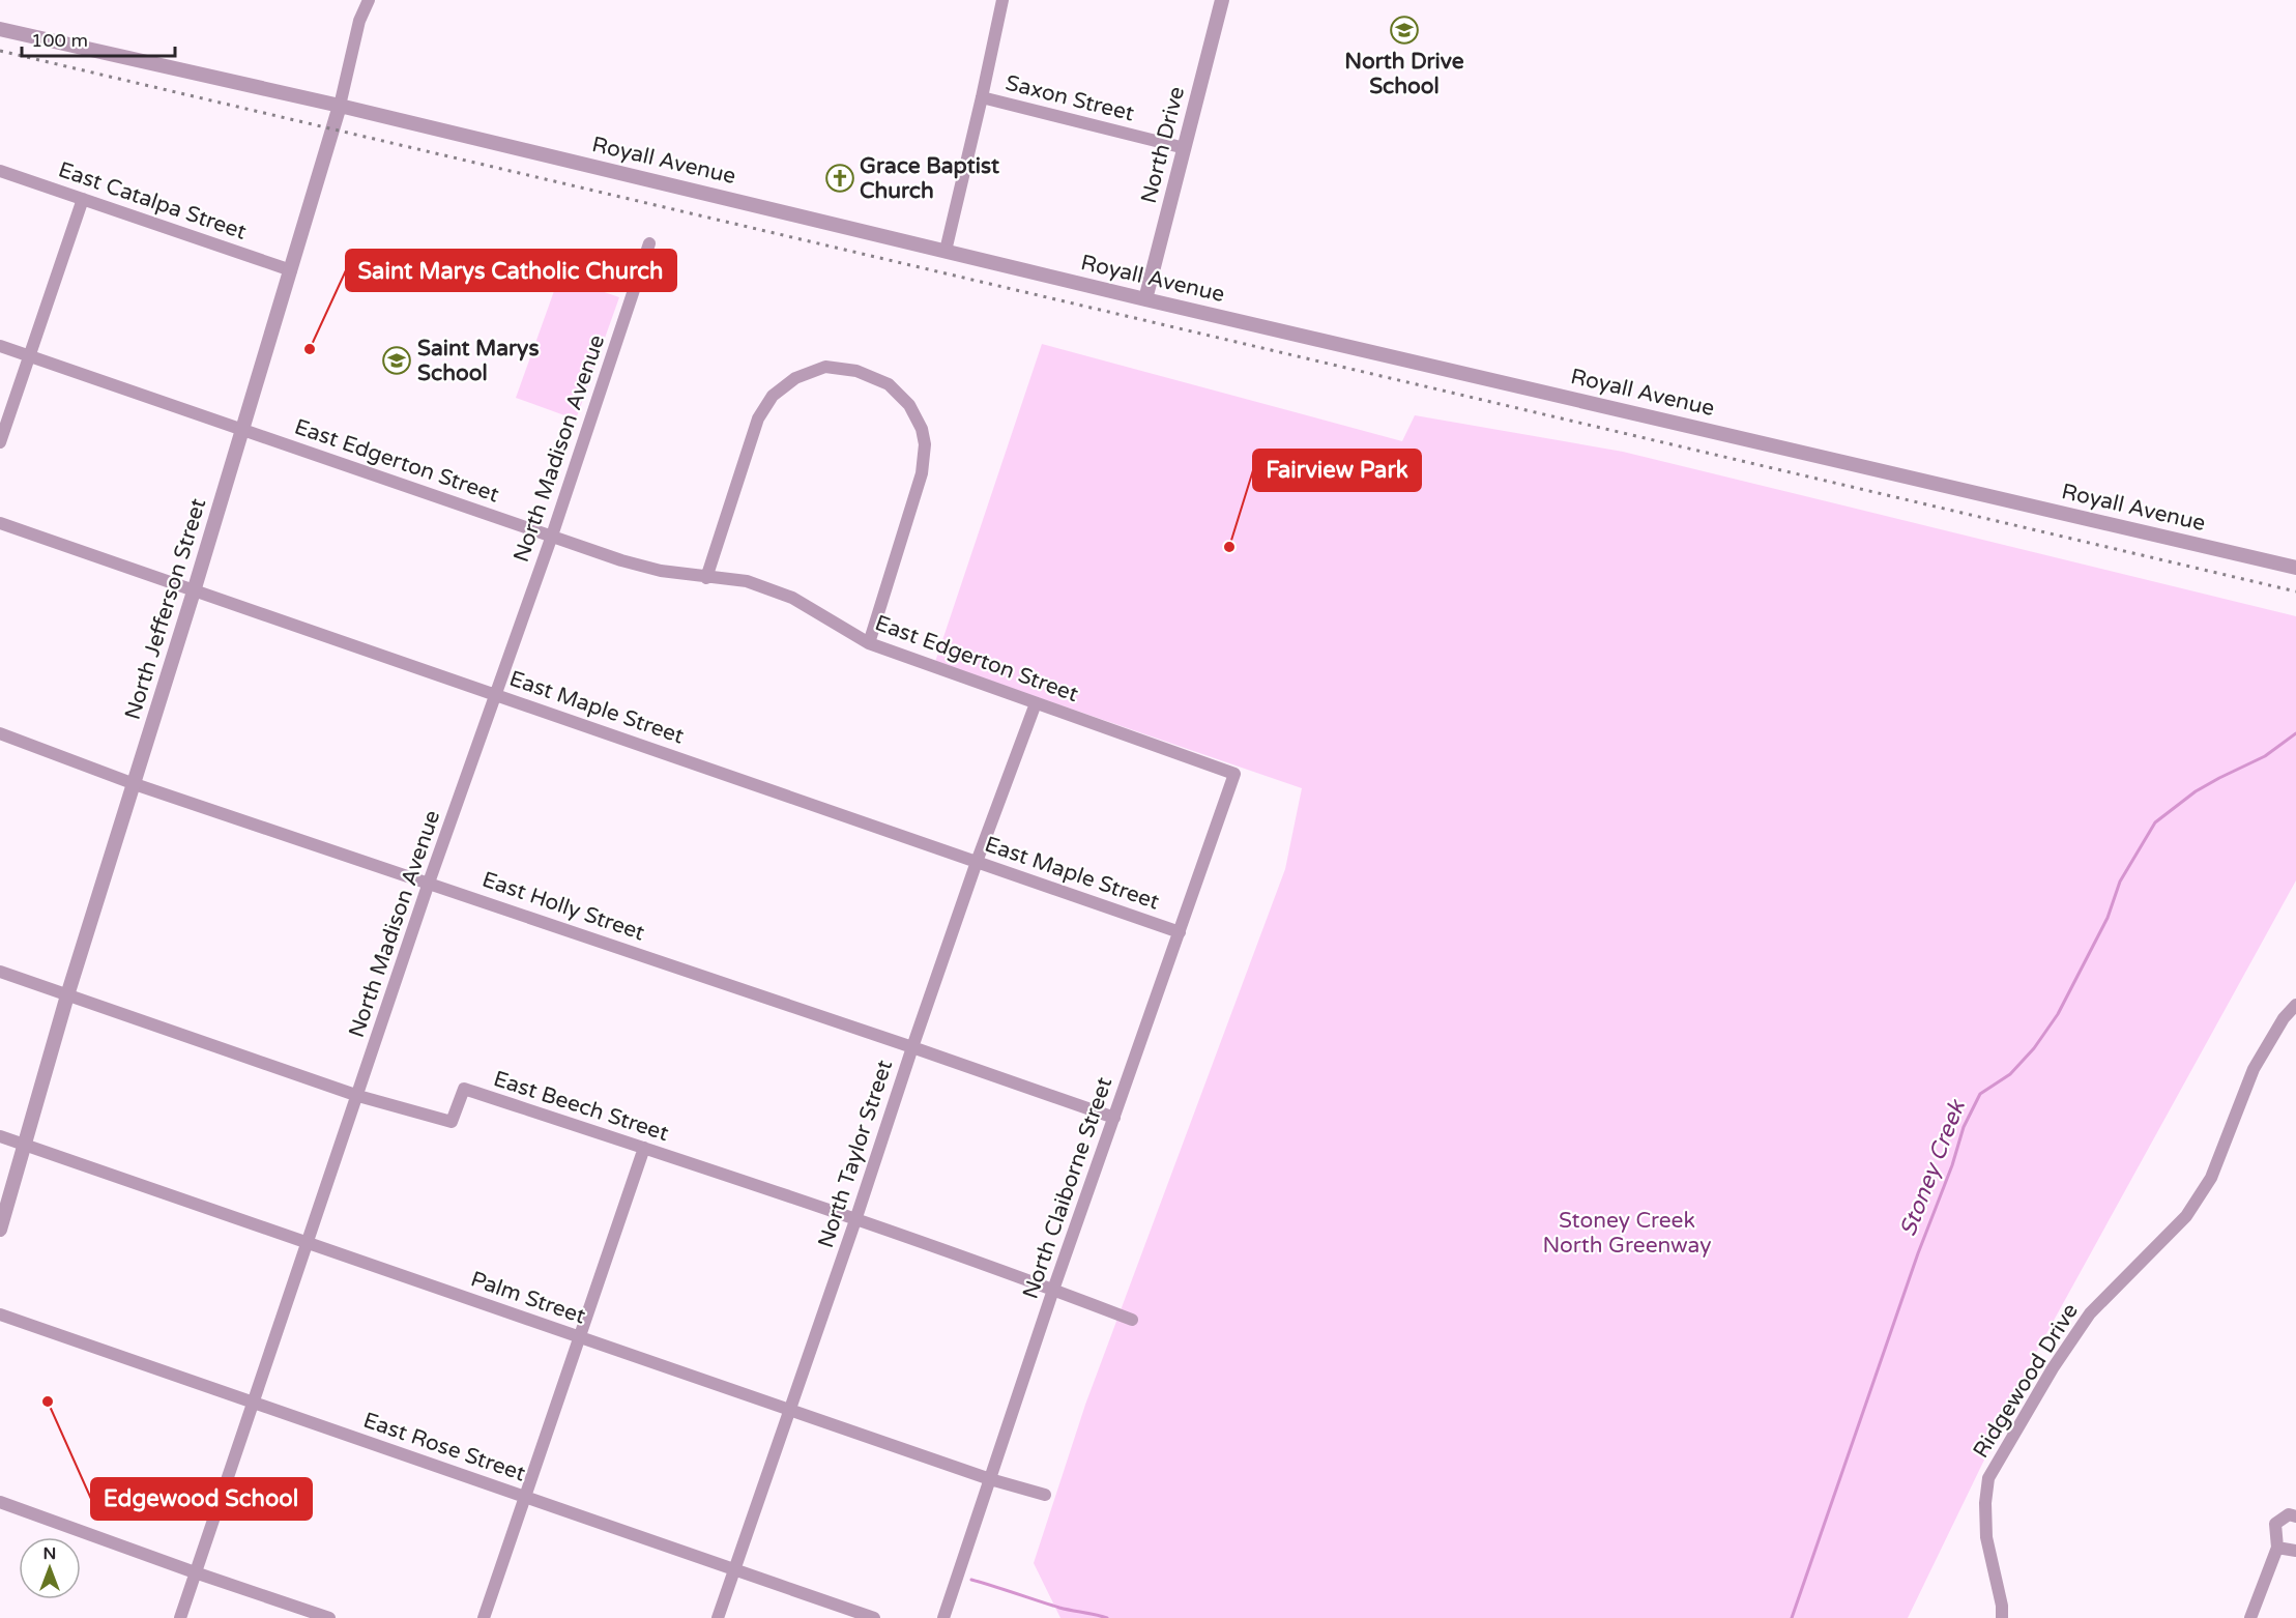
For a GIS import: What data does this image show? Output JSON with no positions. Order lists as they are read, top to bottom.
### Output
{
  "streets": {
    "street": [
      "Saxon Street",
      "North Drive",
      "Royall Avenue",
      "East Catalpa Street",
      "North Madison Avenue",
      "East Edgerton Street",
      "North Jefferson Street",
      "East Maple Street",
      "East Holly Street",
      "East Beech Street",
      "North Taylor Street",
      "North Claiborne Street",
      "Palm Street",
      "Ridgewood Drive",
      "East Rose Street"
    ]
  },
  "crossings": [
    ["Saxon Street", "North Drive"],
    ["North Drive", "Royall Avenue"],
    ["Royall Avenue", "North Jefferson Street"],
    ["East Catalpa Street", "North Jefferson Street"],
    ["North Madison Avenue", "East Edgerton Street"],
    ["North Madison Avenue", "East Maple Street"],
    ["North Madison Avenue", "East Holly Street"],
    ["North Madison Avenue", "East Beech Street"],
    ["North Madison Avenue", "Palm Street"],
    ["North Madison Avenue", "East Rose Street"],
    ["East Edgerton Street", "North Jefferson Street"],
    ["East Edgerton Street", "North Taylor Street"],
    ["East Edgerton Street", "North Claiborne Street"],
    ["North Jefferson Street", "East Maple Street"],
    ["North Jefferson Street", "East Holly Street"],
    ["North Jefferson Street", "East Beech Street"],
    ["North Jefferson Street", "Palm Street"],
    ["East Maple Street", "North Taylor Street"],
    ["East Maple Street", "North Claiborne Street"],
    ["East Holly Street", "North Taylor Street"],
    ["East Holly Street", "North Claiborne Street"],
    ["East Beech Street", "North Taylor Street"],
    ["East Beech Street", "North Claiborne Street"],
    ["North Taylor Street", "Palm Street"],
    ["North Taylor Street", "East Rose Street"],
    ["North Claiborne Street", "Palm Street"]
  ],
  "water": ["Stoney Creek"],
  "parks": ["Stoney Creek North Greenway"],
  "places": {
    "school or university": ["North Drive School", "Saint Marys School"],
    "church": ["Grace Baptist Church"],
    "other": ["Saint Marys Catholic Church", "Fairview Park", "Edgewood School"]
  },
  "scale_bar": "100 m",
  "north": "top"
}
